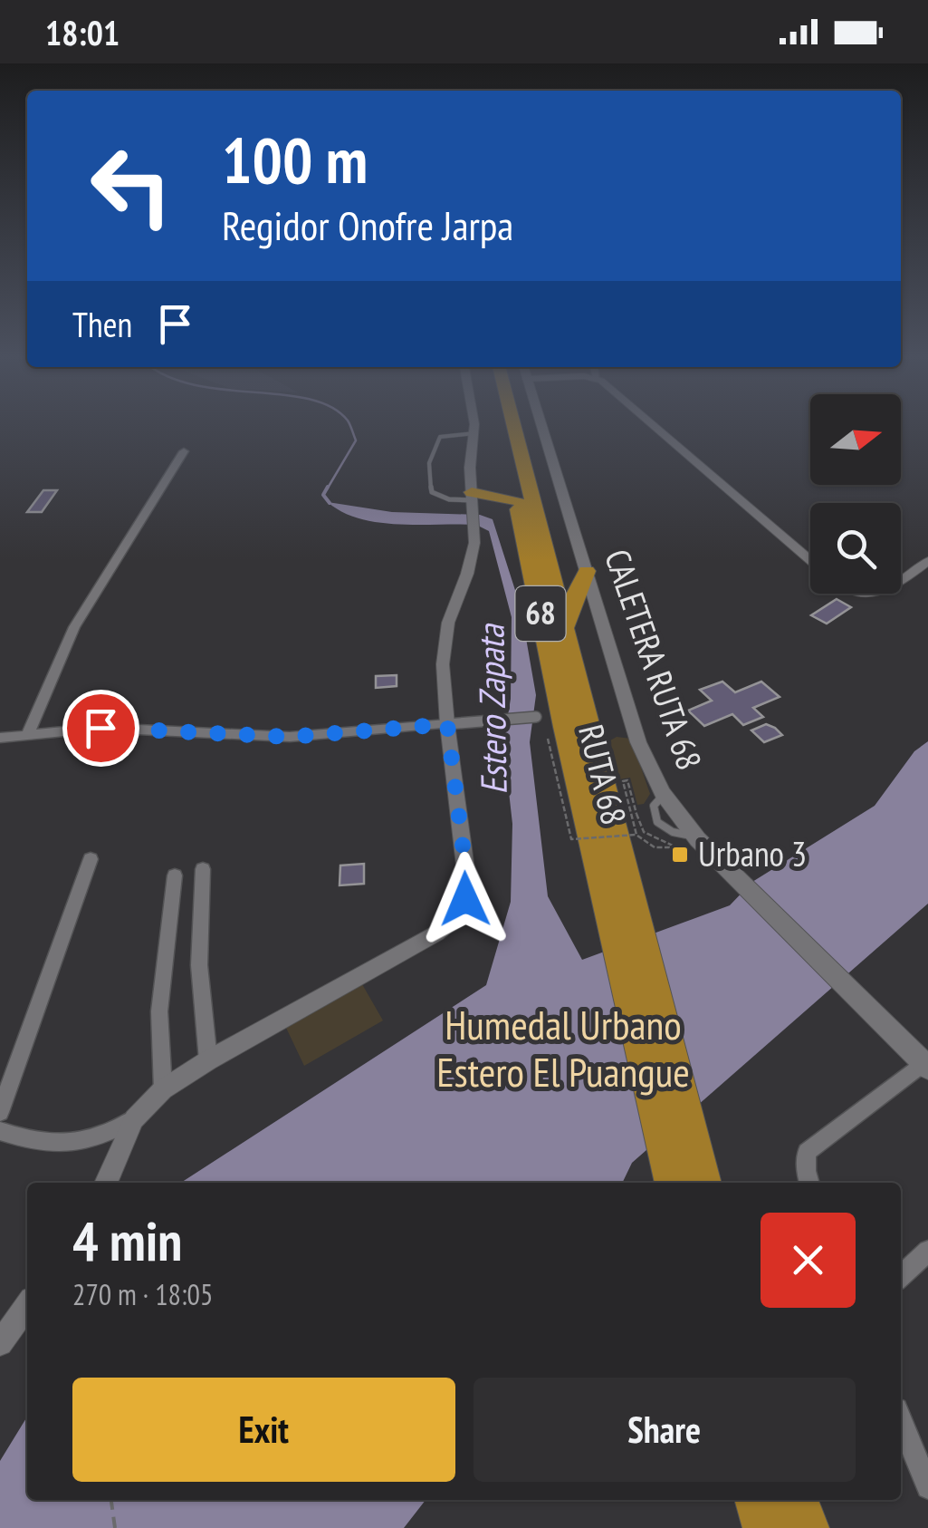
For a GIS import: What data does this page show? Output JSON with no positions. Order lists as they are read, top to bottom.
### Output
{
  "streets": {
    "highway": ["68", "RUTA 68"],
    "main road": ["CALETERA RUTA 68"]
  },
  "water": ["Estero Zapata"],
  "parks": ["Humedal Urbano Estero El Puangue"],
  "places": {
    "transit": ["Urbano 3"]
  },
  "north": "right",
  "page": {
    "status": "18:01",
    "turn": ["100 m", "Regidor Onofre Jarpa"],
    "then": "Then",
    "heading": ["4 min", "270 m · 18:05"],
    "buttons": ["Exit", "Share"]
  }
}
